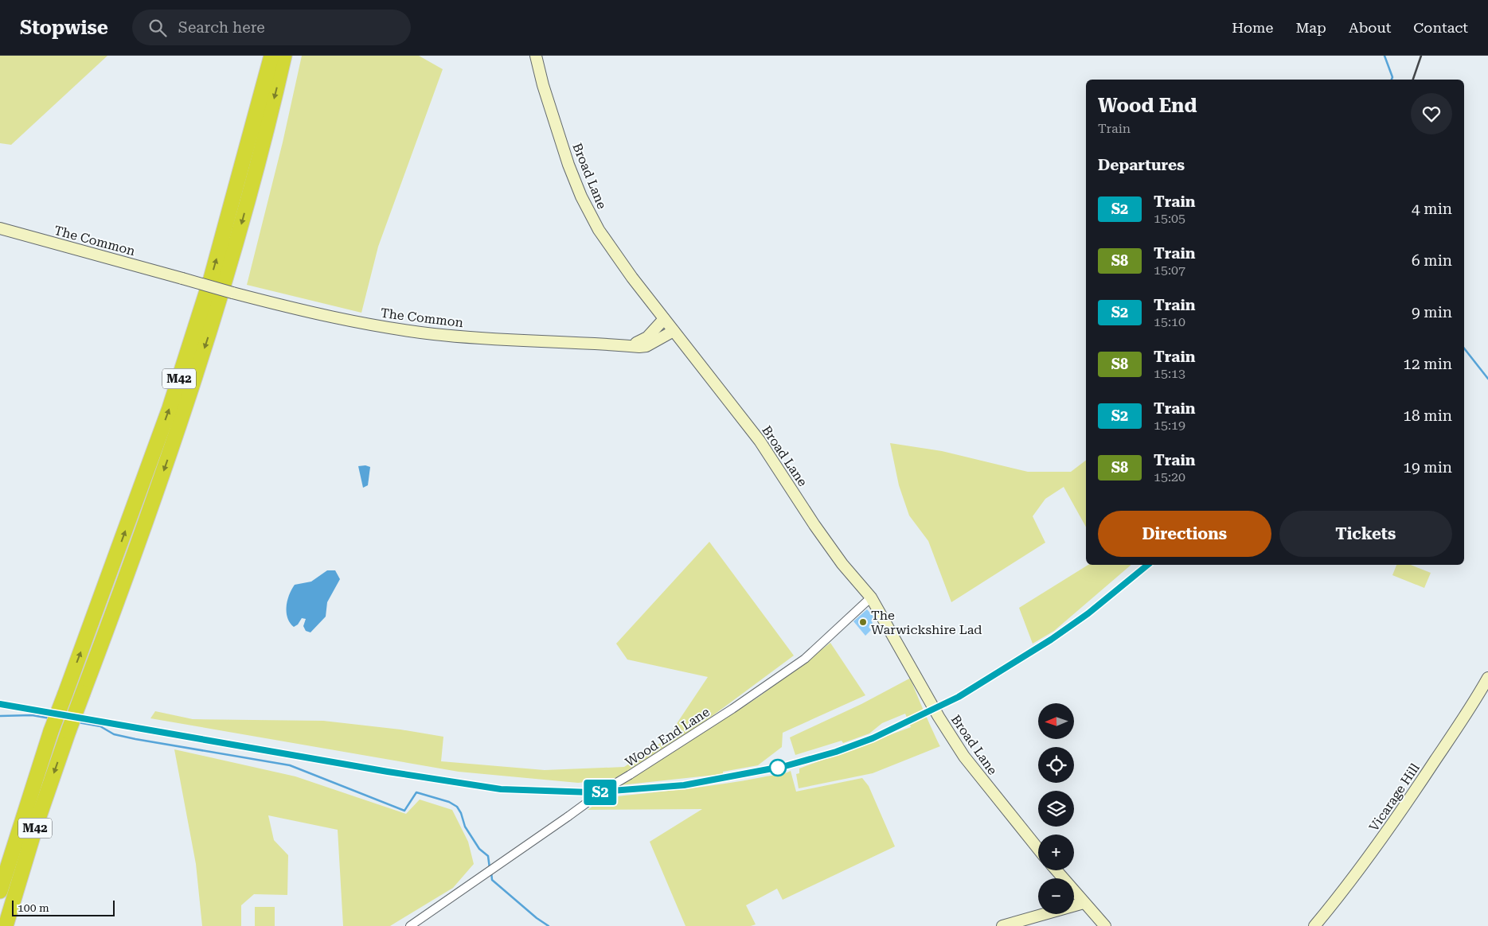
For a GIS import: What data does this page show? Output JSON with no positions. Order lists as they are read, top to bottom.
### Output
{
  "streets": {
    "highway": ["M42"],
    "main road": ["Broad Lane", "The Common", "Vicarage Hill"],
    "street": ["Wood End Lane"]
  },
  "crossings": [
    ["Broad Lane", "The Common"],
    ["Broad Lane", "Wood End Lane"]
  ],
  "places": ["The Warwickshire Lad"],
  "scale_bar": "100 m",
  "north": "left",
  "page": {
    "header": "Stopwise",
    "search": "Search here",
    "nav": [
      "Home",
      "Map",
      "About",
      "Contact"
    ],
    "on_map": "S2",
    "heading": [
      ["Wood End", "Train"],
      "Departures"
    ],
    "list": [
      {
        "mark": "S2",
        "name": "Train",
        "note": "15:05",
        "value": "4 min"
      },
      {
        "mark": "S8",
        "name": "Train",
        "note": "15:07",
        "value": "6 min"
      },
      {
        "mark": "S2",
        "name": "Train",
        "note": "15:10",
        "value": "9 min"
      },
      {
        "mark": "S8",
        "name": "Train",
        "note": "15:13",
        "value": "12 min"
      },
      {
        "mark": "S2",
        "name": "Train",
        "note": "15:19",
        "value": "18 min"
      },
      {
        "mark": "S8",
        "name": "Train",
        "note": "15:20",
        "value": "19 min"
      }
    ],
    "buttons": ["Directions", "Tickets"],
    "map_buttons": ["+", "−"],
    "scale": "100 m"
  }
}
